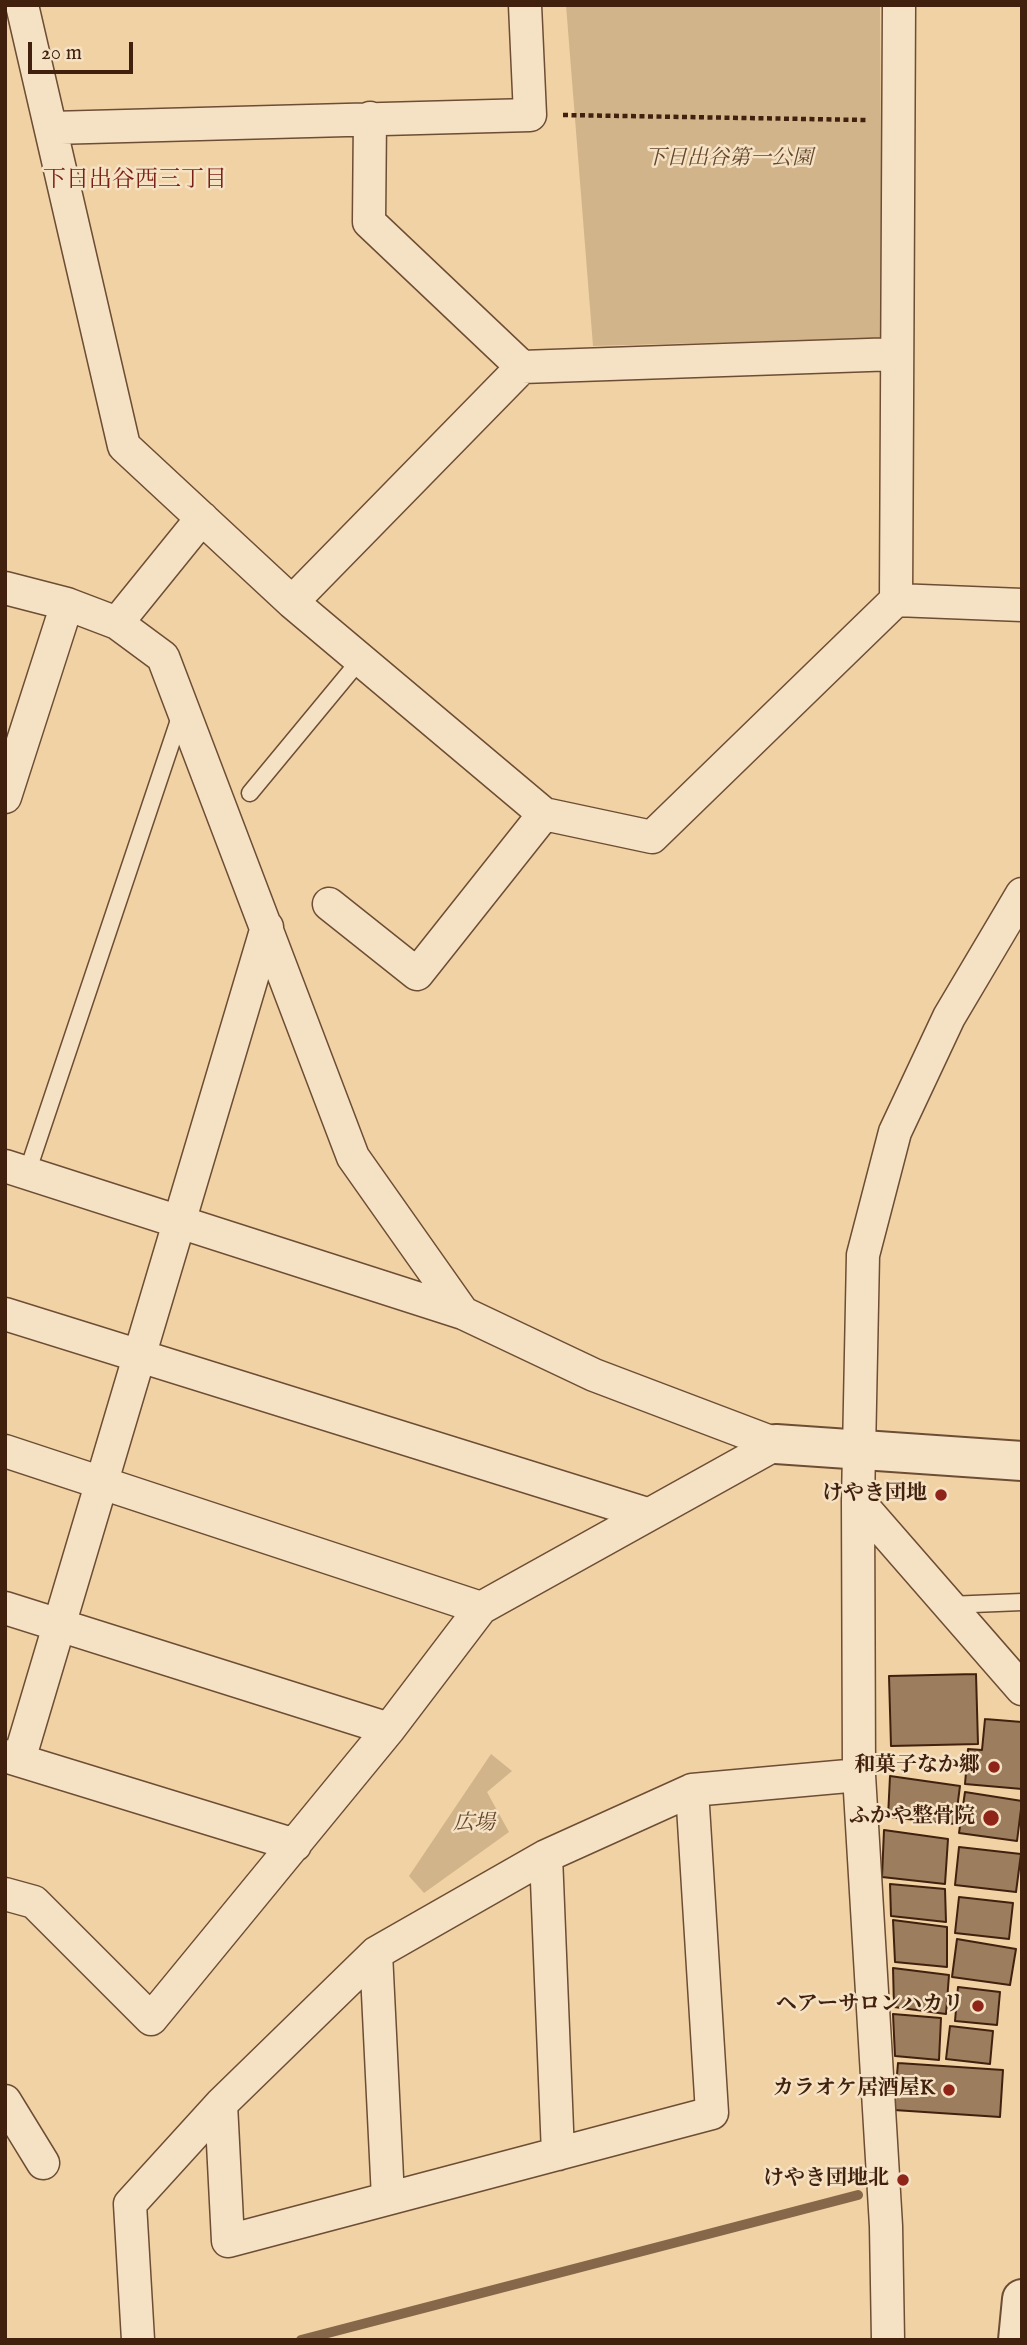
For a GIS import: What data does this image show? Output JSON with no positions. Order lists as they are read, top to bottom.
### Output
{
  "districts": ["下日出谷西三丁目"],
  "parks": ["下日出谷第一公園", "広場"],
  "places": [
    "けやき団地",
    "和菓子なか郷",
    "ふかや整骨院",
    "ヘアーサロンハカリ",
    "カラオケ居酒屋K",
    "けやき団地北"
  ],
  "scale_bar": "20 m"
}
